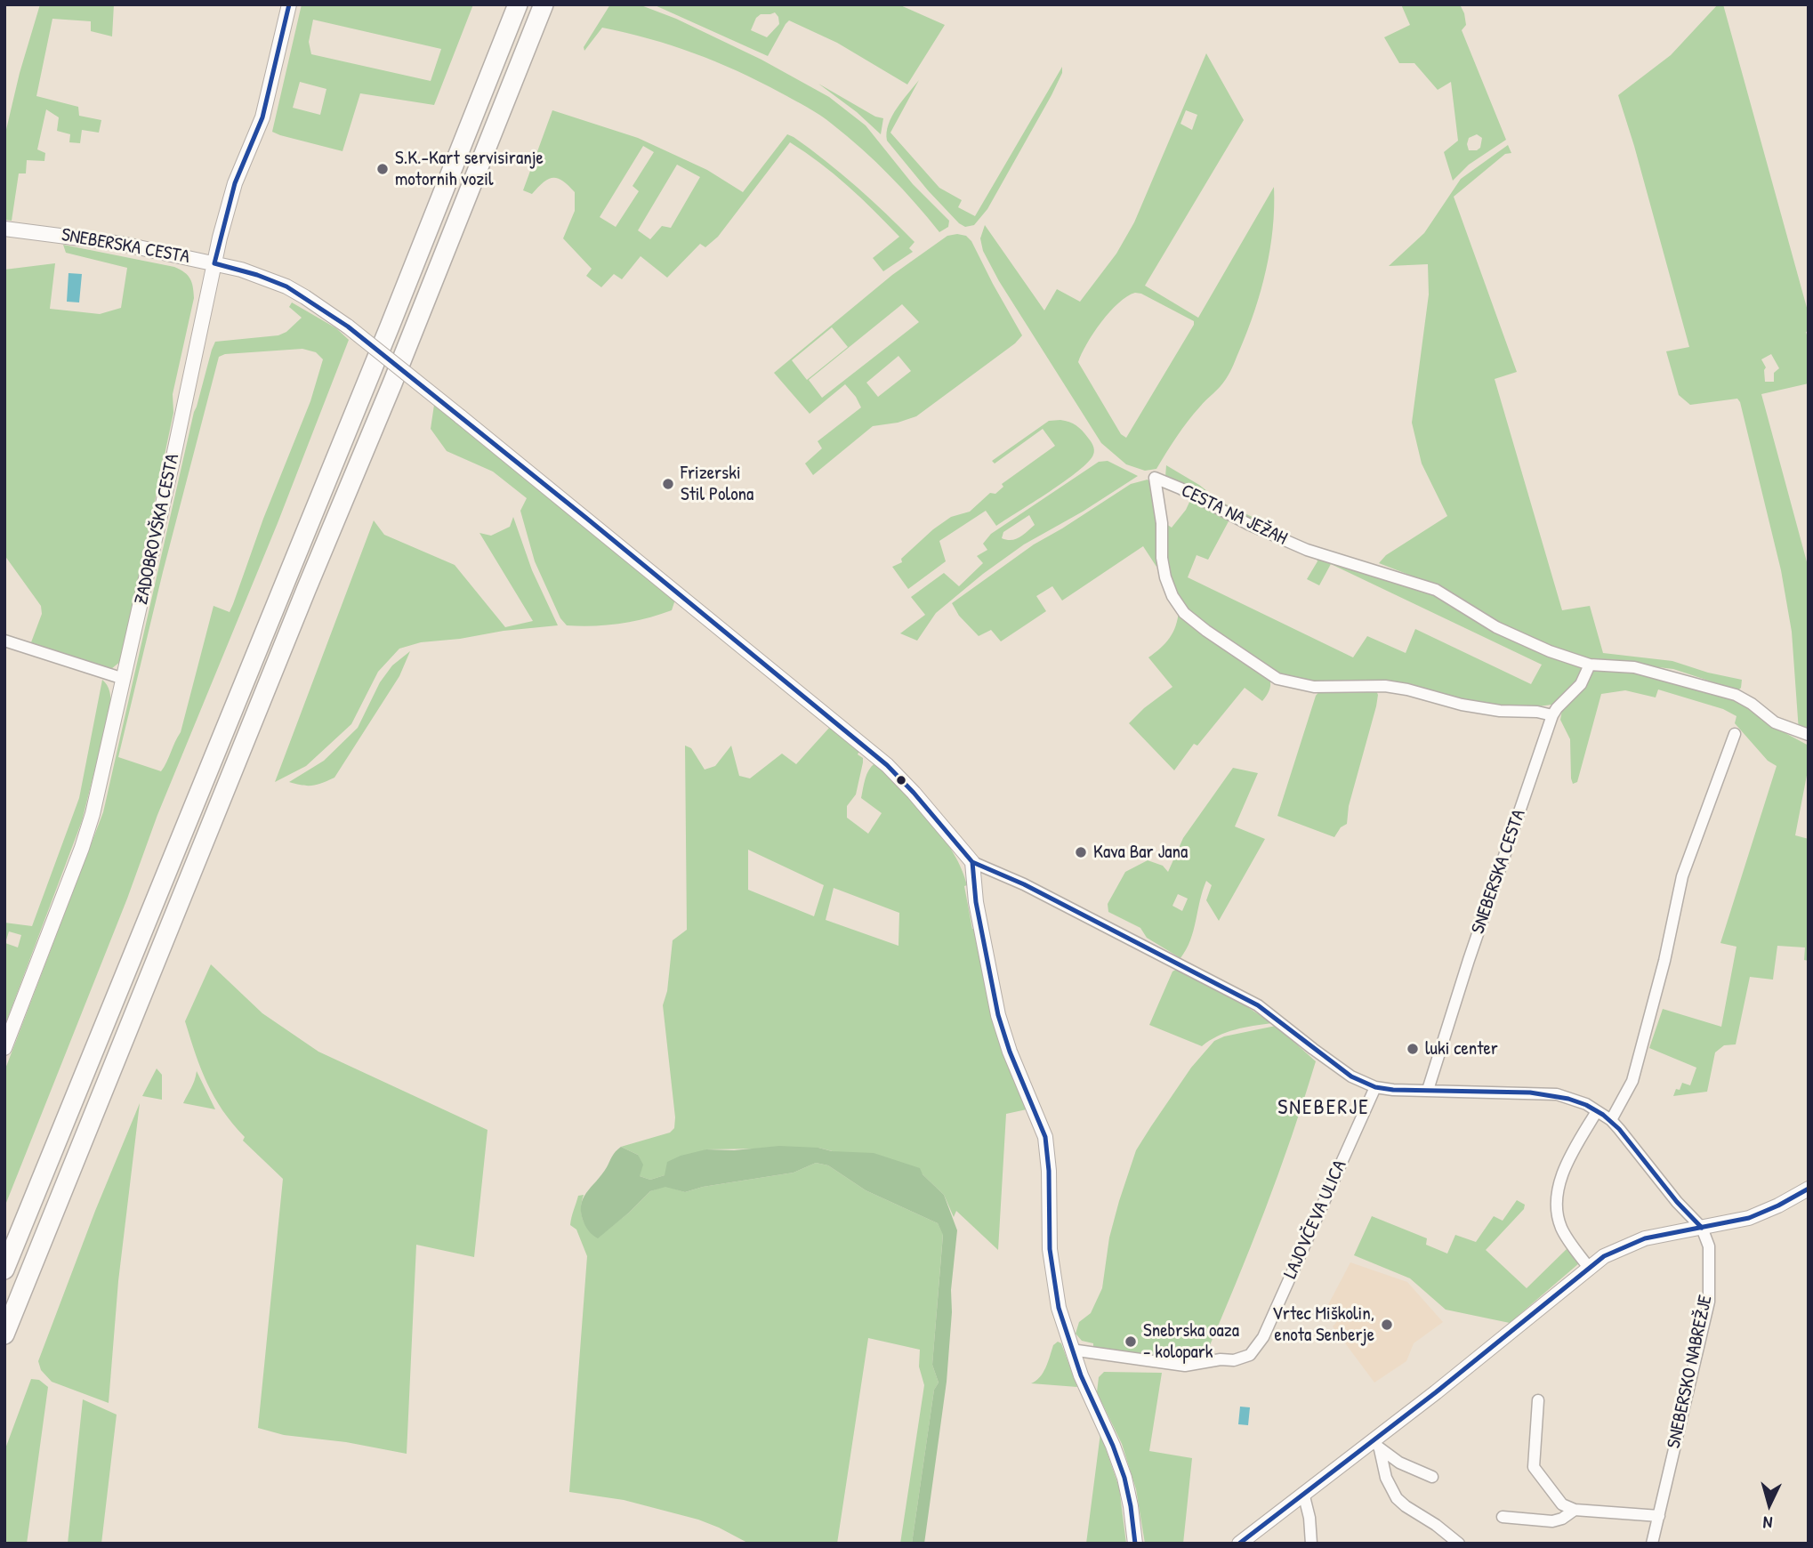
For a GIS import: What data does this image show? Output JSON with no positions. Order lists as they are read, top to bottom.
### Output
{
  "streets": {
    "street": [
      "SNEBERSKA CESTA",
      "CESTA NA JEŽAH",
      "ZADOBROVŠKA CESTA",
      "LAJOVČEVA ULICA",
      "SNEBERSKO NABREŽJE"
    ]
  },
  "crossings": [
    ["SNEBERSKA CESTA", "CESTA NA JEŽAH"],
    ["SNEBERSKA CESTA", "ZADOBROVŠKA CESTA"],
    ["SNEBERSKA CESTA", "LAJOVČEVA ULICA"],
    ["SNEBERSKA CESTA", "SNEBERSKO NABREŽJE"]
  ],
  "districts": ["SNEBERJE"],
  "places": [
    "S.K.-Kart servisiranje motornih vozil",
    "Frizerski Stil Polona",
    "Kava Bar Jana",
    "luki center",
    "Vrtec Miškolin, enota Senberje",
    "Snebrska oaza - kolopark"
  ],
  "north": "bottom"
}
